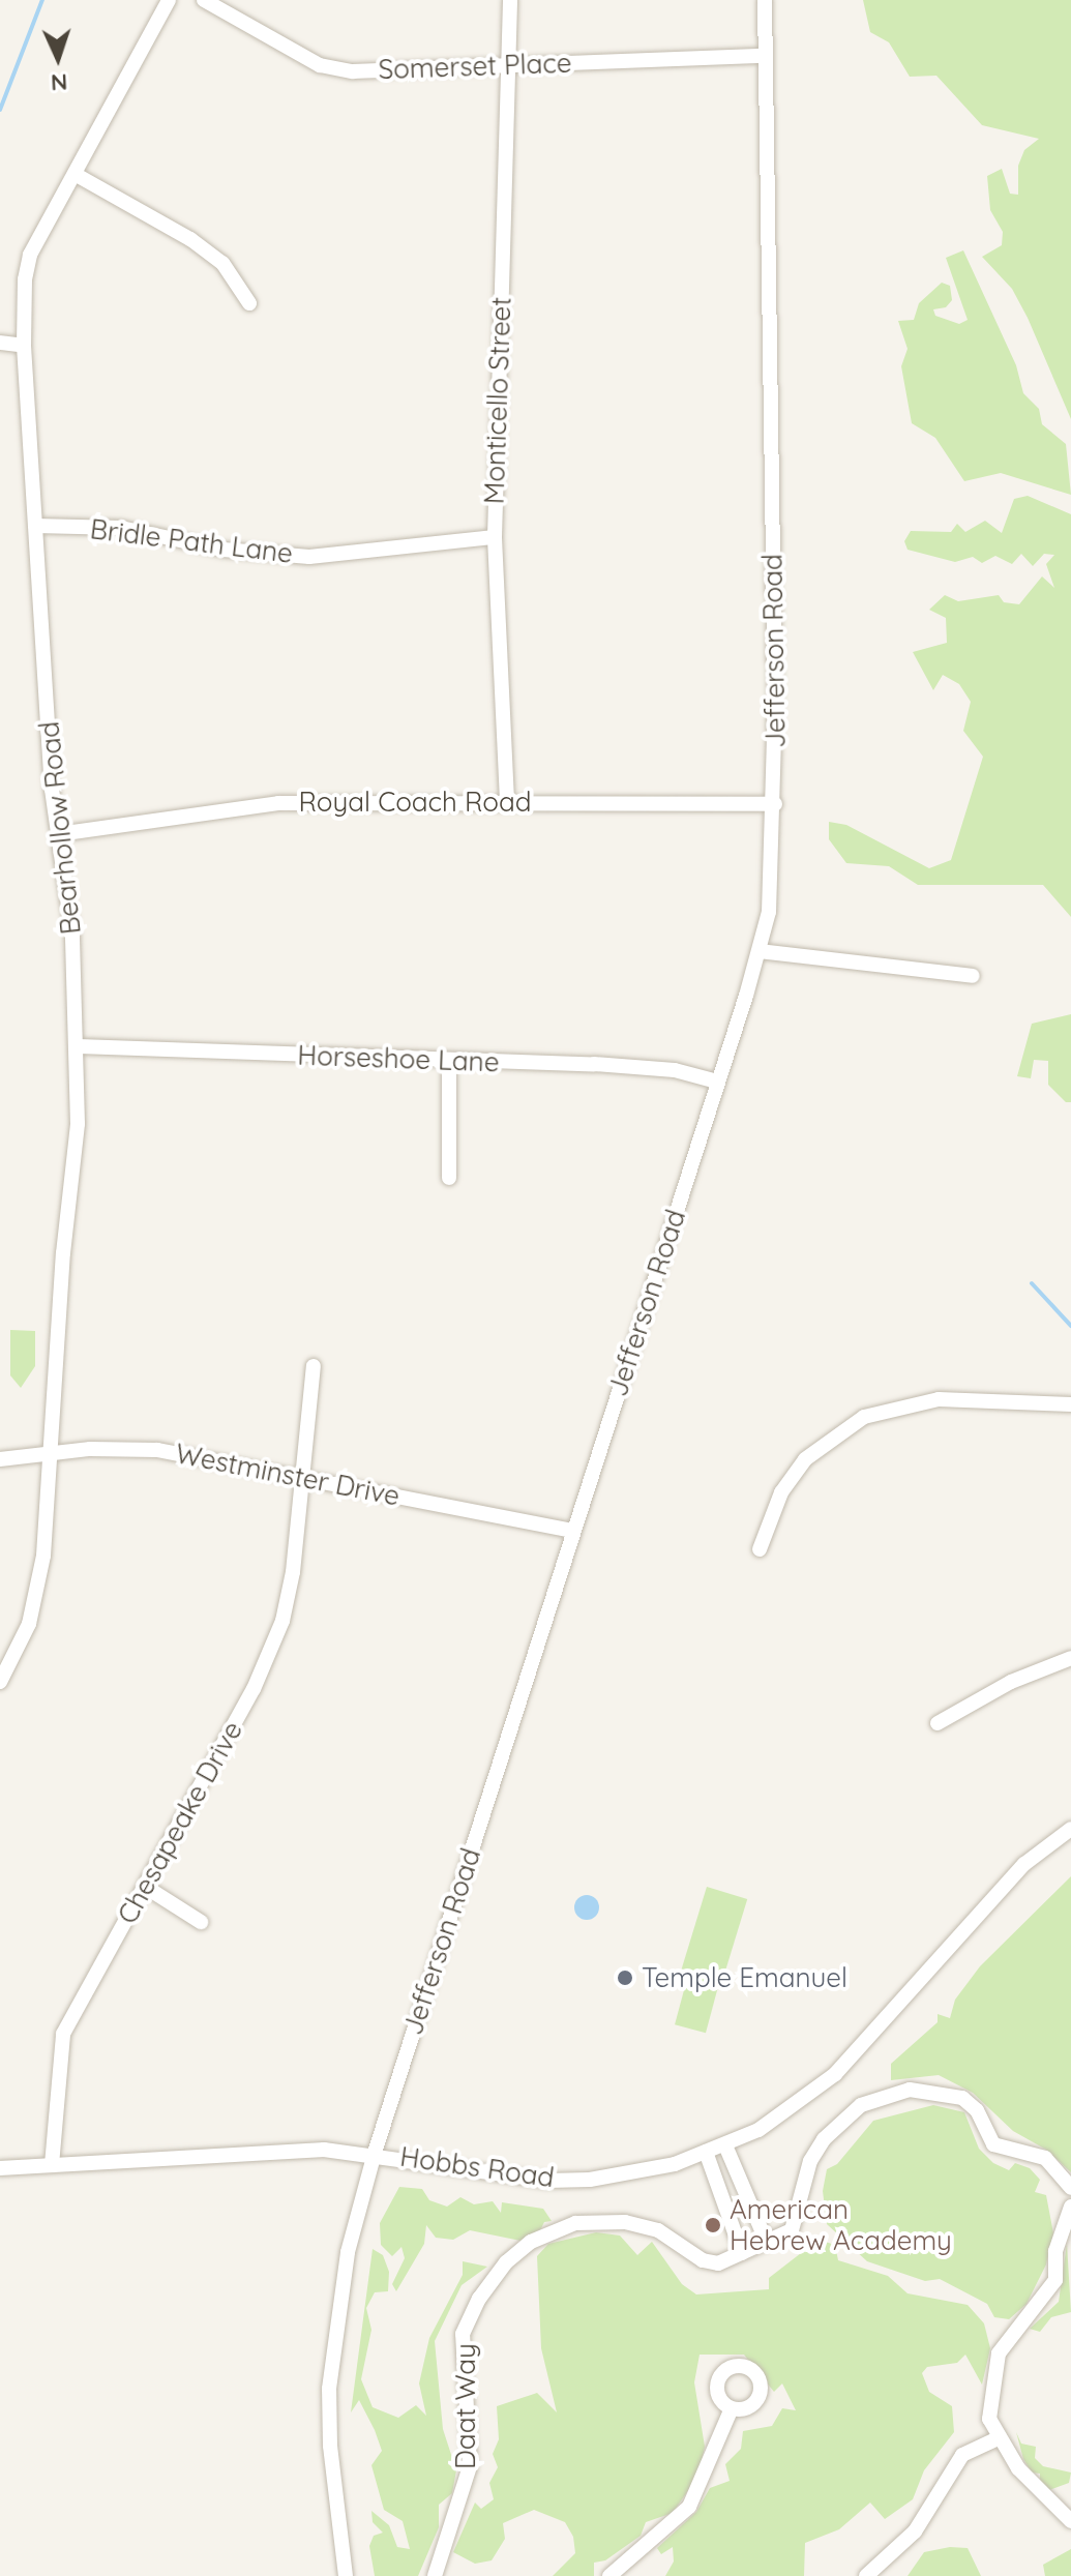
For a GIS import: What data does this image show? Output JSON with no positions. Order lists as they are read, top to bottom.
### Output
{
  "streets": {
    "street": [
      "Somerset Place",
      "Monticello Street",
      "Bridle Path Lane",
      "Jefferson Road",
      "Royal Coach Road",
      "Bearhollow Road",
      "Horseshoe Lane",
      "Westminster Drive",
      "Chesapeake Drive",
      "Hobbs Road",
      "Daat Way"
    ]
  },
  "crossings": [
    ["Somerset Place", "Monticello Street"],
    ["Somerset Place", "Jefferson Road"],
    ["Monticello Street", "Bridle Path Lane"],
    ["Monticello Street", "Royal Coach Road"],
    ["Bridle Path Lane", "Bearhollow Road"],
    ["Jefferson Road", "Royal Coach Road"],
    ["Jefferson Road", "Horseshoe Lane"],
    ["Jefferson Road", "Westminster Drive"],
    ["Jefferson Road", "Hobbs Road"],
    ["Royal Coach Road", "Bearhollow Road"],
    ["Bearhollow Road", "Horseshoe Lane"],
    ["Bearhollow Road", "Westminster Drive"],
    ["Westminster Drive", "Chesapeake Drive"],
    ["Chesapeake Drive", "Hobbs Road"]
  ],
  "places": ["Temple Emanuel", "American Hebrew Academy"],
  "north": "bottom"
}
